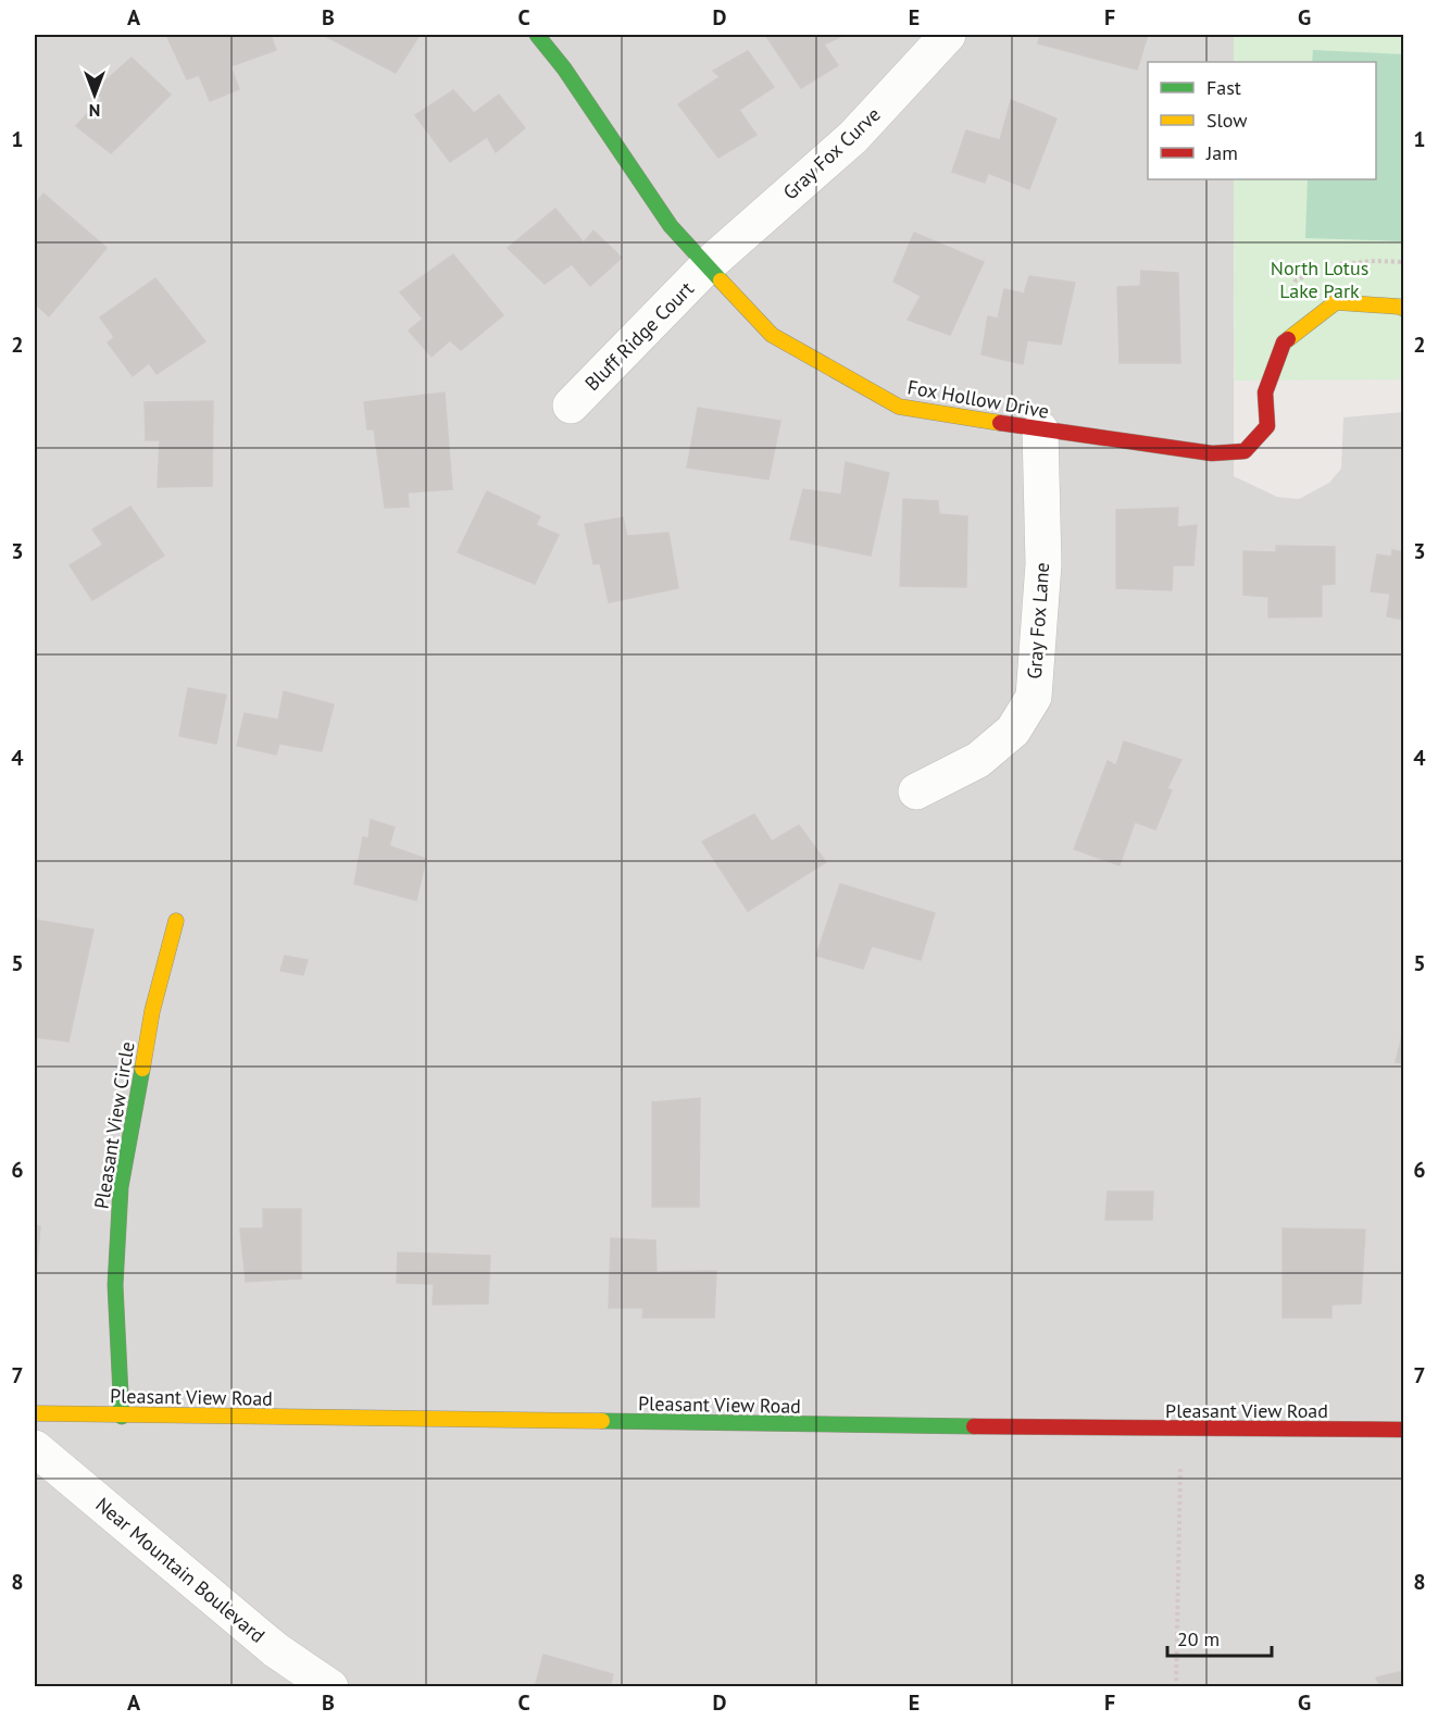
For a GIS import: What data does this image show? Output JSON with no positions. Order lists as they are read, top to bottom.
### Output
{
  "streets": {
    "street": [
      "Gray Fox Curve",
      "Bluff Ridge Court",
      "Fox Hollow Drive",
      "Gray Fox Lane",
      "Pleasant View Circle",
      "Pleasant View Road",
      "Near Mountain Boulevard"
    ]
  },
  "crossings": [
    ["Gray Fox Curve", "Bluff Ridge Court"],
    ["Gray Fox Curve", "Fox Hollow Drive"],
    ["Bluff Ridge Court", "Fox Hollow Drive"],
    ["Fox Hollow Drive", "Gray Fox Lane"],
    ["Pleasant View Circle", "Pleasant View Road"]
  ],
  "parks": ["North Lotus Lake Park"],
  "legend": ["Fast", "Slow", "Jam"],
  "scale_bar": "20 m",
  "north": "bottom",
  "grid": {
    "columns": [
      "A",
      "B",
      "C",
      "D",
      "E",
      "F",
      "G"
    ],
    "rows": [
      "1",
      "2",
      "3",
      "4",
      "5",
      "6",
      "7",
      "8"
    ]
  }
}
